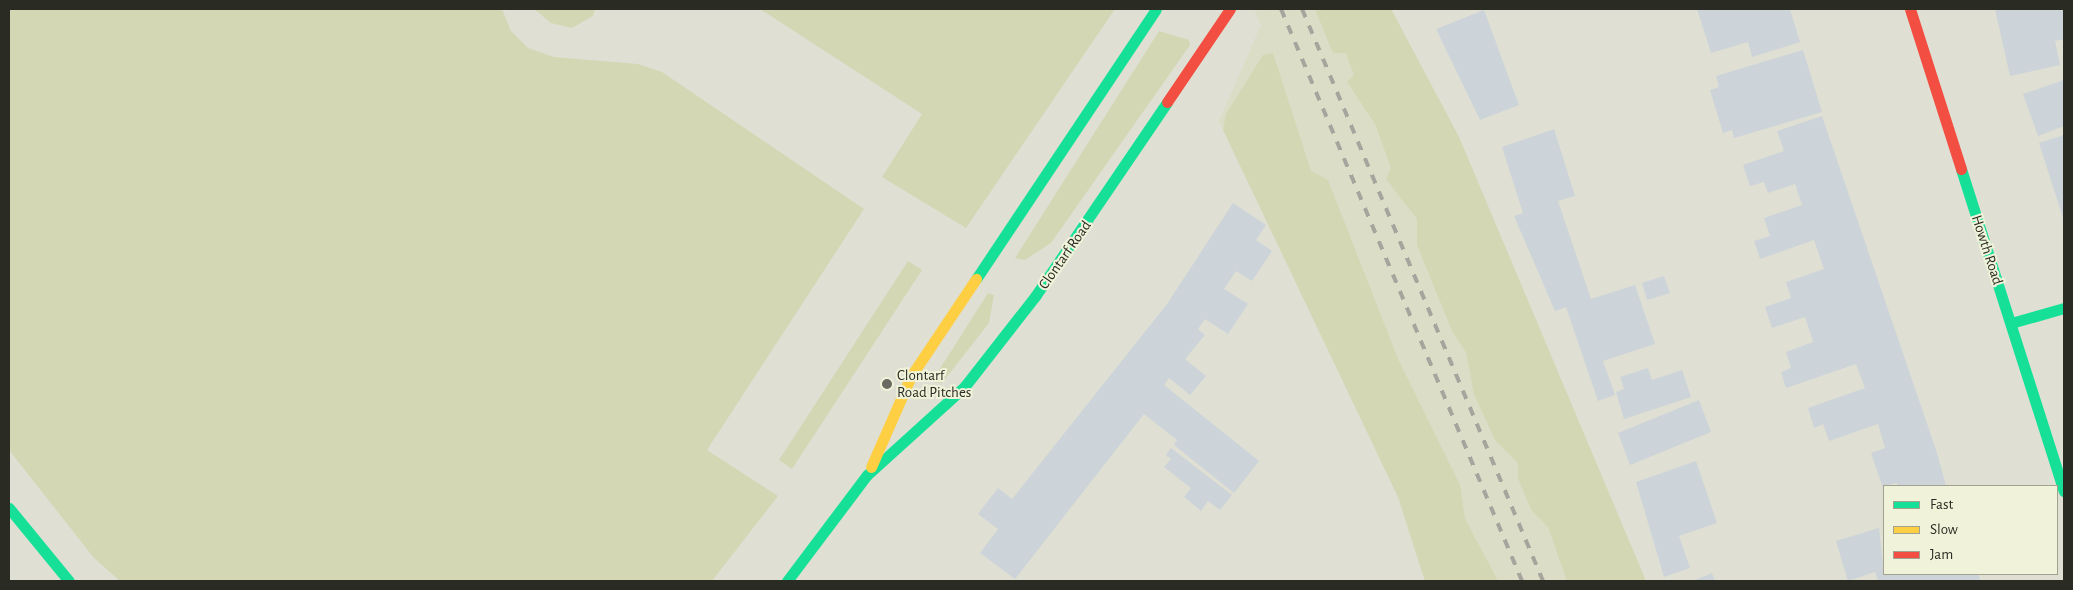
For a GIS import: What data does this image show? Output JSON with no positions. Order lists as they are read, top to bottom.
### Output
{
  "streets": {
    "main road": ["Howth Road", "Clontarf Road"]
  },
  "places": ["Clontarf Road Pitches"],
  "legend": ["Fast", "Slow", "Jam"]
}
